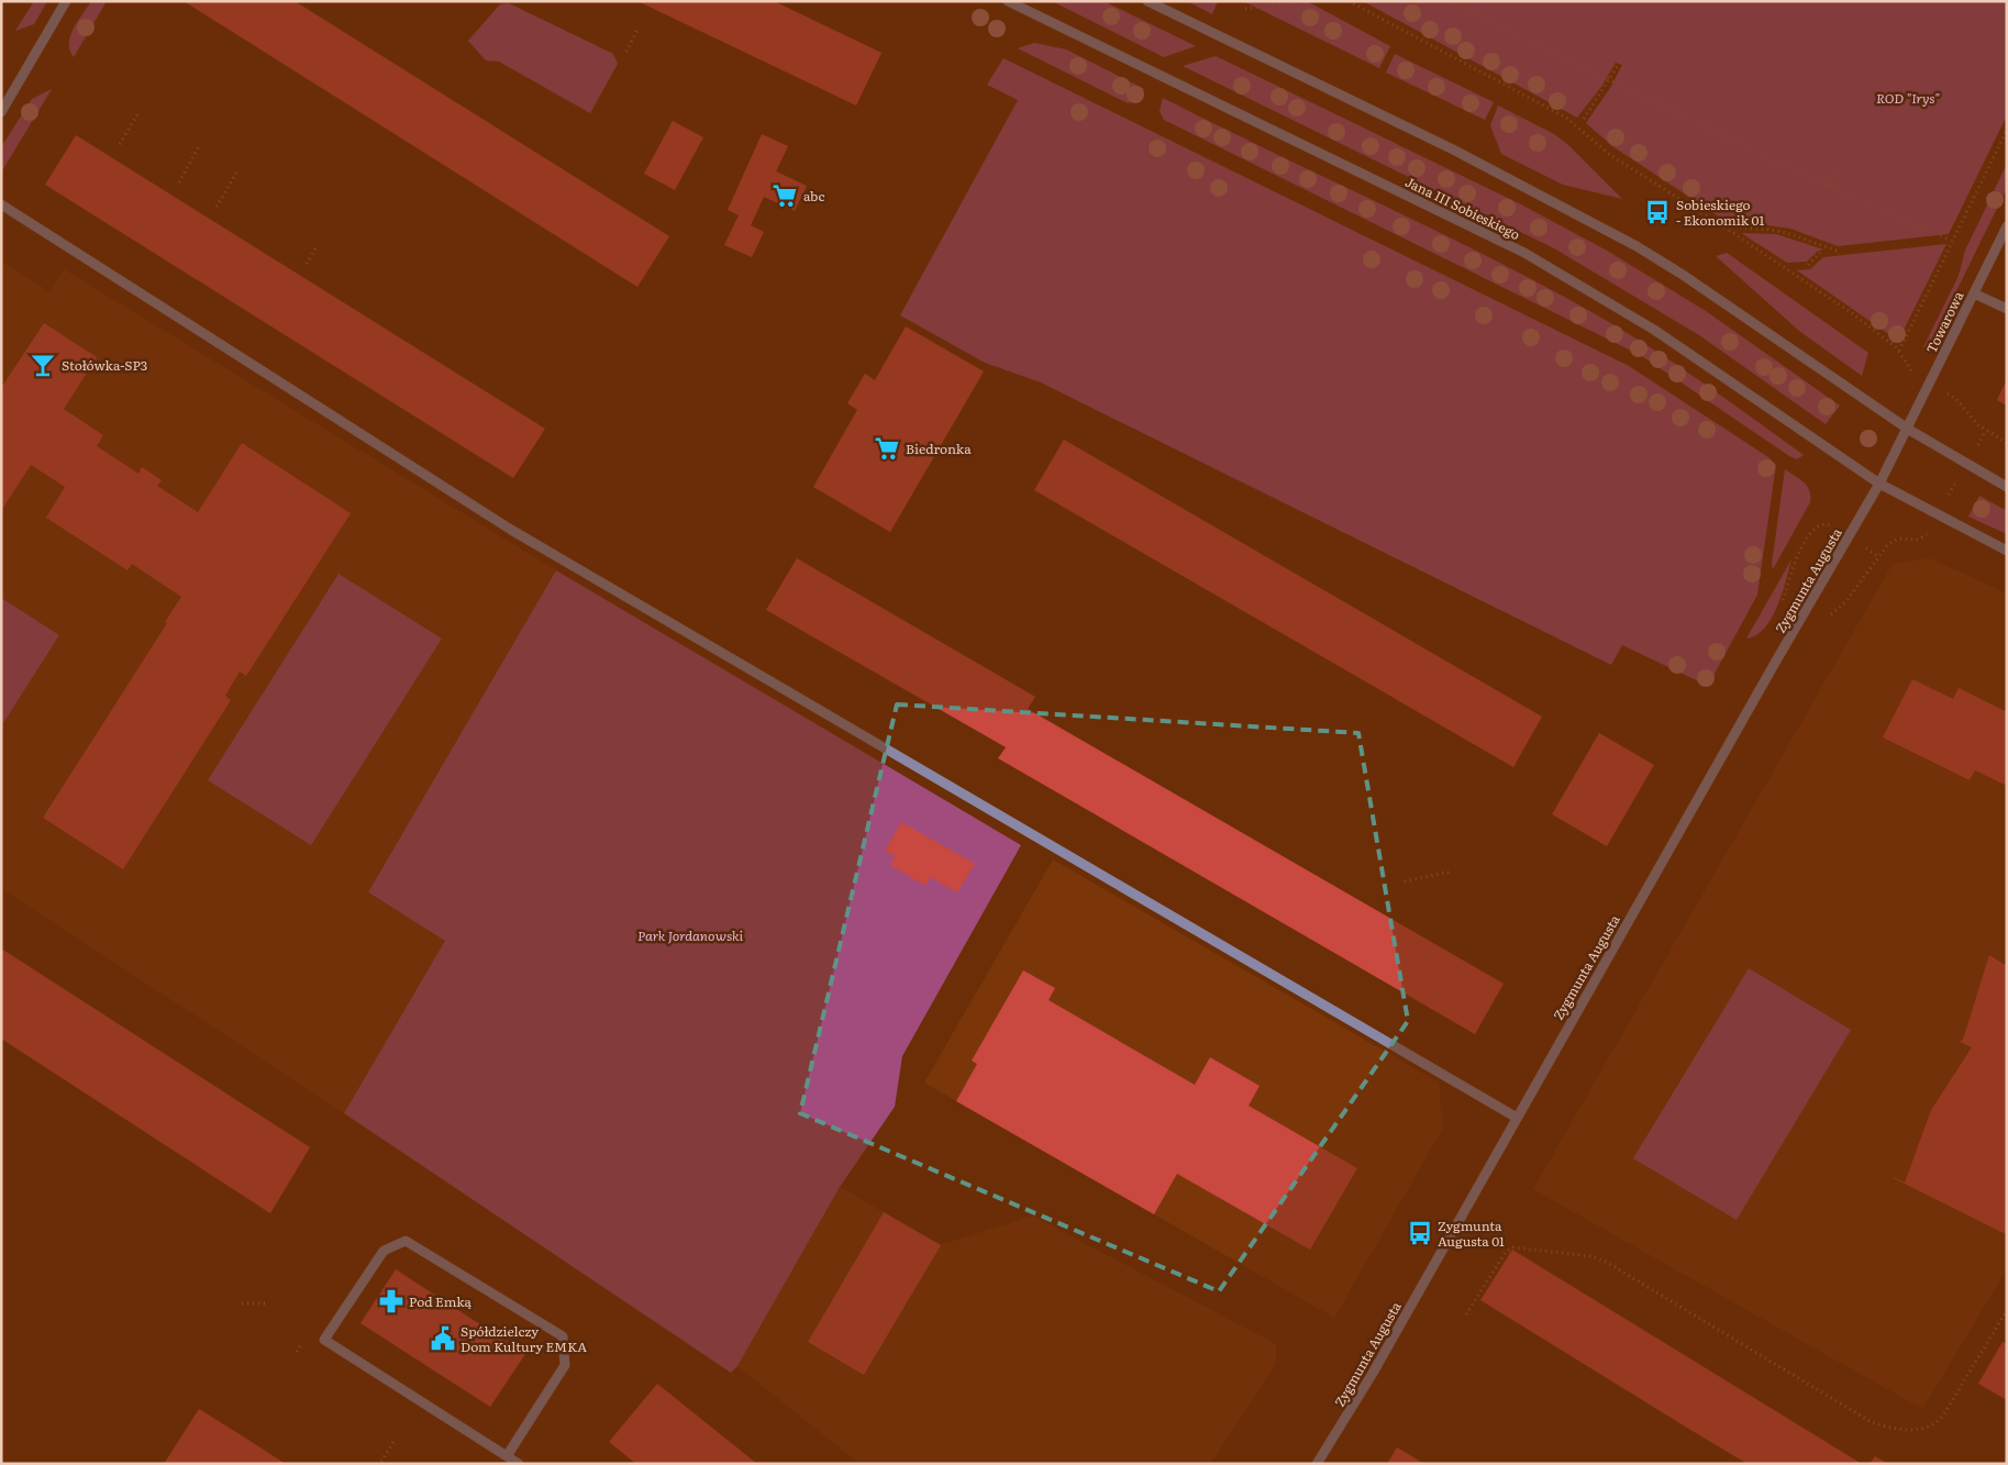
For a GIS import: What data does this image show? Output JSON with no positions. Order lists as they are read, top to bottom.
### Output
{
  "streets": {
    "street": ["Jana III Sobieskiego", "Towarowa", "Zygmunta Augusta"]
  },
  "crossings": [
    ["Jana III Sobieskiego", "Zygmunta Augusta"]
  ],
  "parks": ["ROD \"Irys\"", "Park Jordanowski"],
  "places": {
    "supermarket": ["abc", "Biedronka"],
    "bus stop": ["Sobieskiego - Ekonomik 01", "Zygmunta Augusta 01"],
    "bar": ["Stołówka-SP3"],
    "pharmacy": ["Pod Emką"],
    "public building": ["Spółdzielczy Dom Kultury EMKA"]
  }
}
